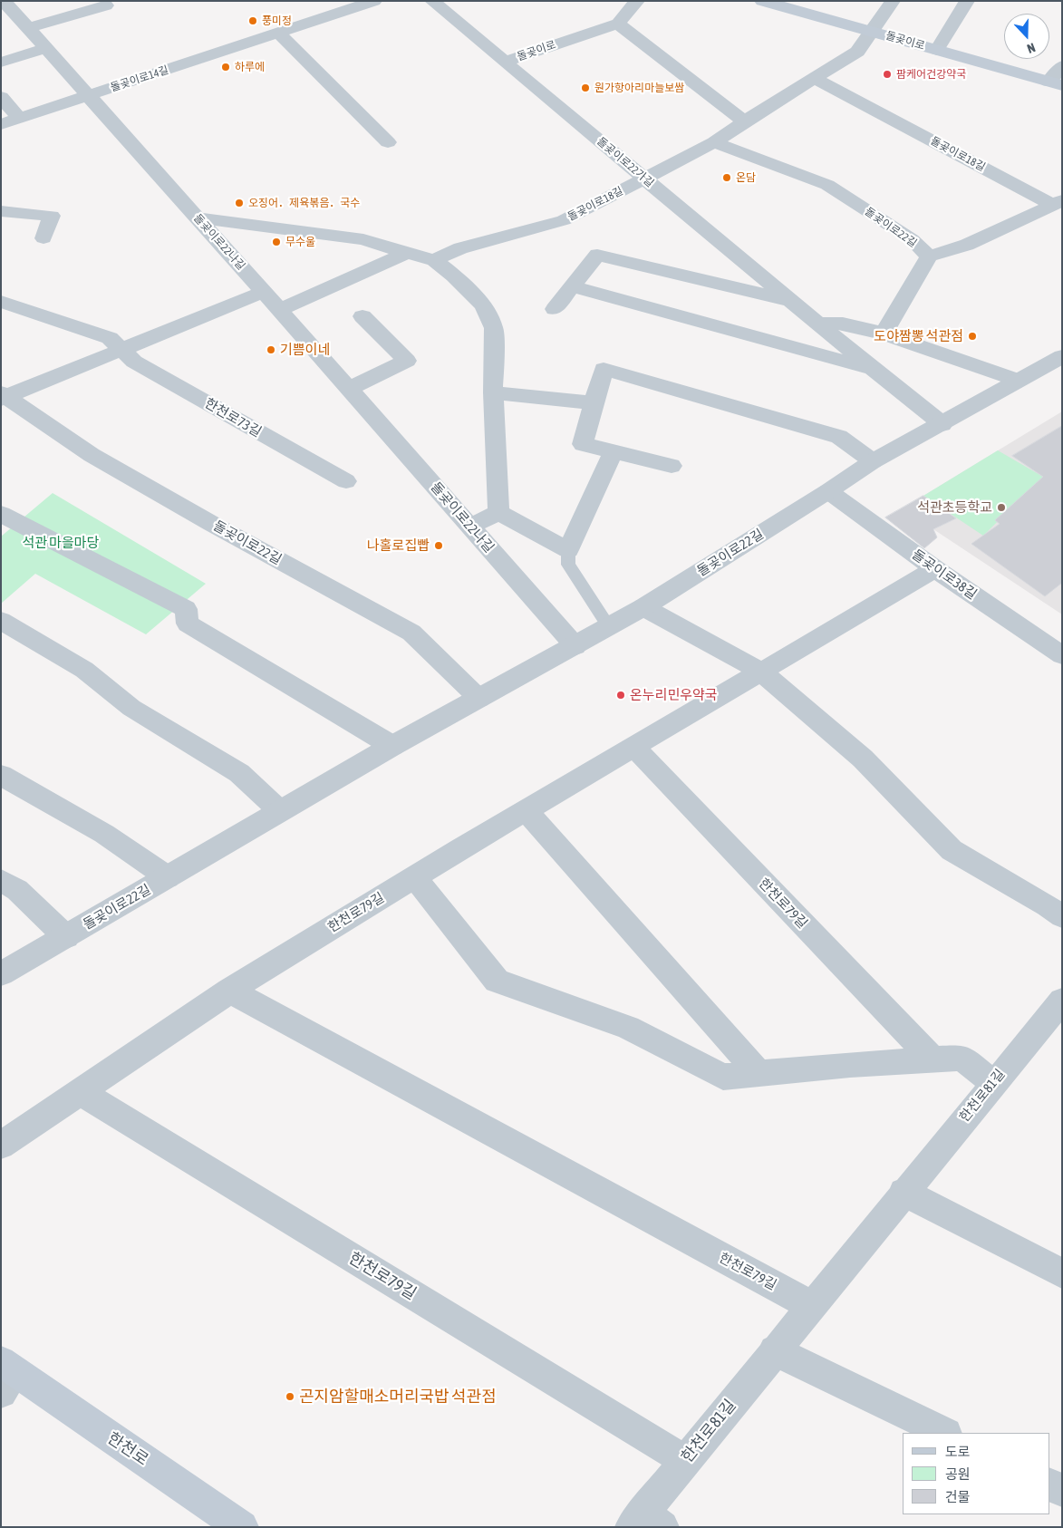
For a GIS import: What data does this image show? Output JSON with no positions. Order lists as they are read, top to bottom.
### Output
{
  "streets": {
    "main road": ["돌곶이로", "한천로"],
    "street": [
      "돌곶이로14길",
      "돌곶이로18길",
      "돌곶이로22가길",
      "돌곶이로22길",
      "돌곶이로22나길",
      "한천로73길",
      "돌곶이로38길",
      "한천로79길",
      "한천로81길"
    ]
  },
  "crossings": [
    ["돌곶이로", "돌곶이로18길"],
    ["돌곶이로", "돌곶이로22가길"],
    ["돌곶이로14길", "돌곶이로22나길"],
    ["돌곶이로18길", "돌곶이로22가길"],
    ["돌곶이로18길", "돌곶이로22길"],
    ["돌곶이로22가길", "돌곶이로22길"],
    ["돌곶이로22길", "돌곶이로22나길"],
    ["돌곶이로22길", "돌곶이로38길"],
    ["돌곶이로38길", "한천로79길"],
    ["한천로79길", "한천로81길"]
  ],
  "parks": ["석관 마을마당"],
  "places": [
    "풍미정",
    "하루에",
    "팜케어건강약국",
    "원가항아리마늘보쌈",
    "온담",
    "오징어．제육볶음．국수",
    "무수울",
    "도야짬뽕 석관점",
    "기쁨이네",
    "석관초등학교",
    "나홀로집빱",
    "온누리민우약국",
    "곤지암할매소머리국밥 석관점"
  ],
  "legend": ["도로", "공원", "건물"],
  "north": "bottom"
}
